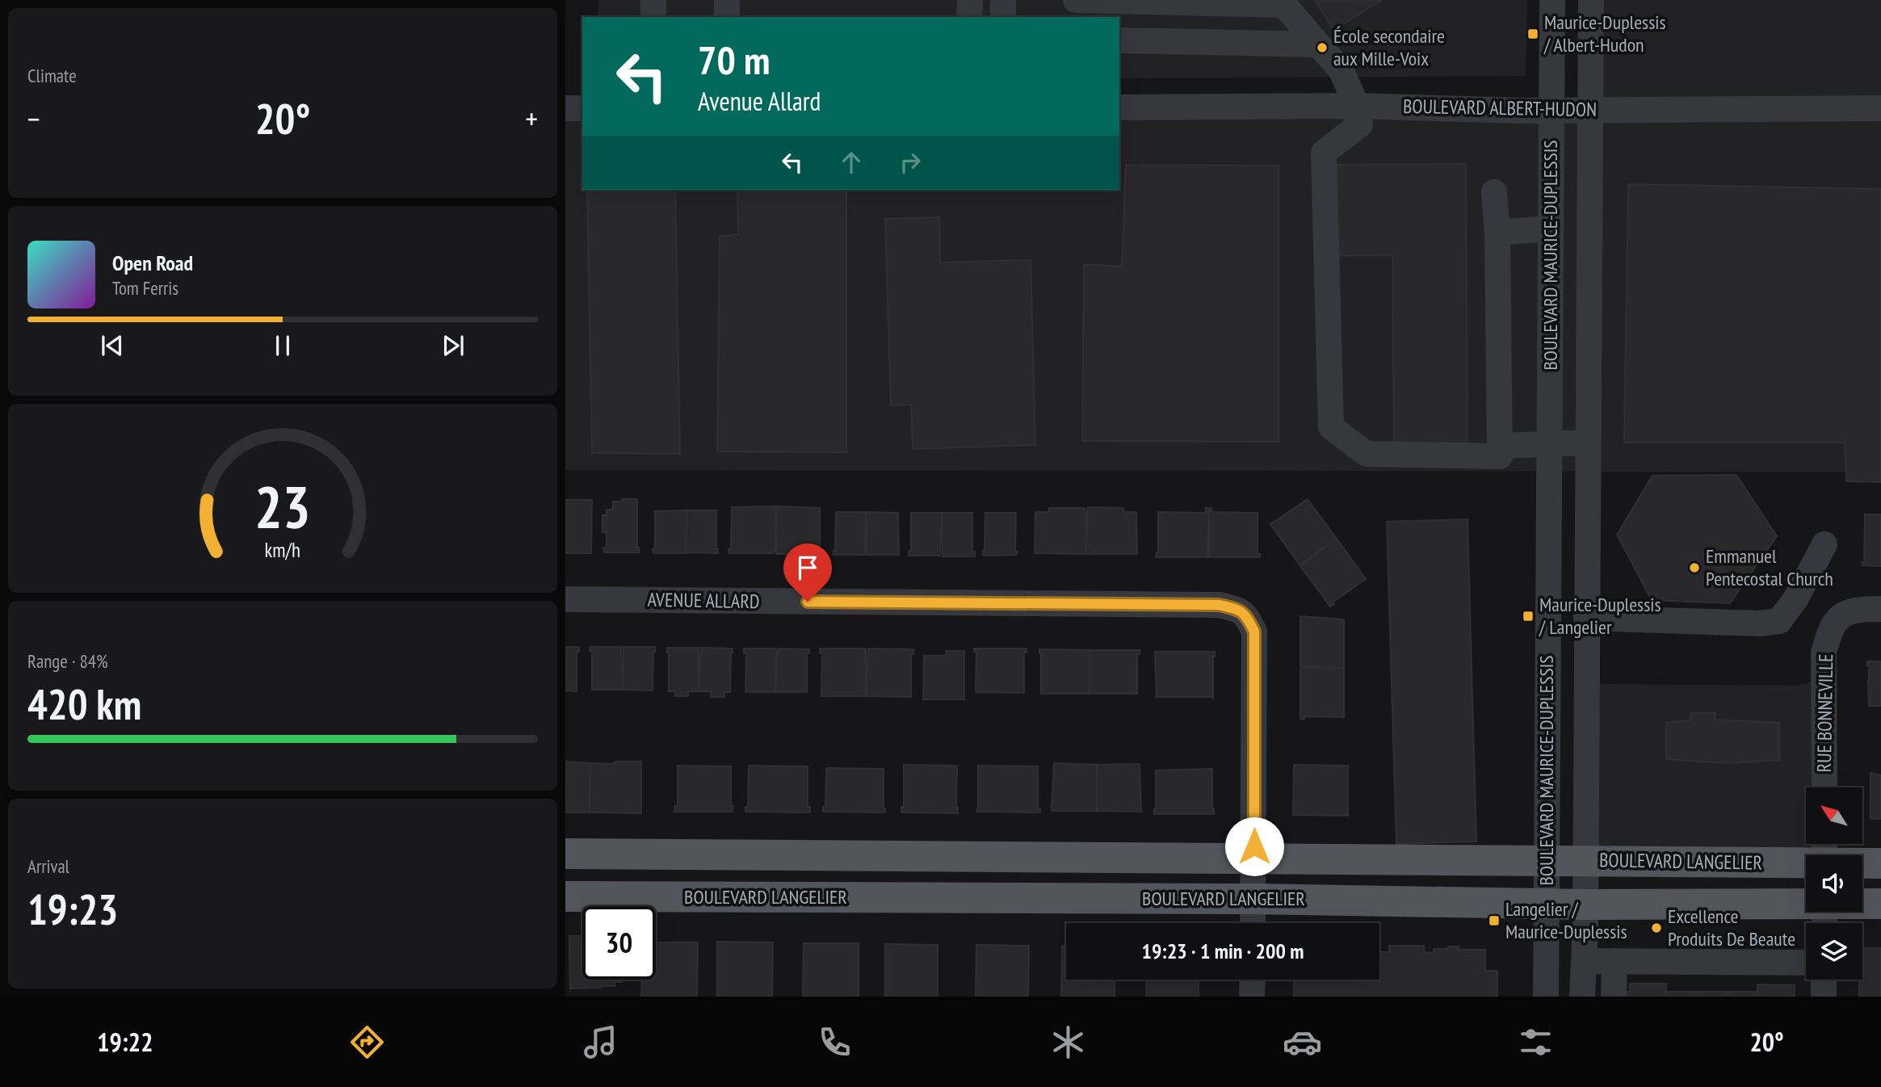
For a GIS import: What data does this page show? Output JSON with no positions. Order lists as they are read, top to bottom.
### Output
{
  "streets": {
    "main road": ["BOULEVARD LANGELIER"],
    "street": [
      "BOULEVARD ALBERT-HUDON",
      "BOULEVARD MAURICE-DUPLESSIS",
      "AVENUE ALLARD",
      "RUE BONNEVILLE"
    ]
  },
  "crossings": [
    ["BOULEVARD ALBERT-HUDON", "BOULEVARD MAURICE-DUPLESSIS"],
    ["BOULEVARD MAURICE-DUPLESSIS", "BOULEVARD LANGELIER"],
    ["AVENUE ALLARD", "BOULEVARD LANGELIER"]
  ],
  "places": {
    "transit": ["Maurice-Duplessis / Albert-Hudon", "Maurice-Duplessis / Langelier", "Langelier / Maurice-Duplessis"],
    "other": ["École secondaire aux Mille-Voix", "Emmanuel Pentecostal Church", "Excellence Produits De Beaute"]
  },
  "north": "top left",
  "page": {
    "tile": [
      "Climate",
      ["Range · 84%", "420 km"],
      ["Arrival", "19:23"]
    ],
    "turn": ["70 m", "Avenue Allard"],
    "heat": ["−", "20°", "+"],
    "song": ["Open Road", "Tom Ferris"],
    "limit": "30",
    "trip": "19:23 · 1 min · 200 m",
    "tabs": ["19:22", "20°"],
    "gauge": ["23", "km/h"]
  }
}
